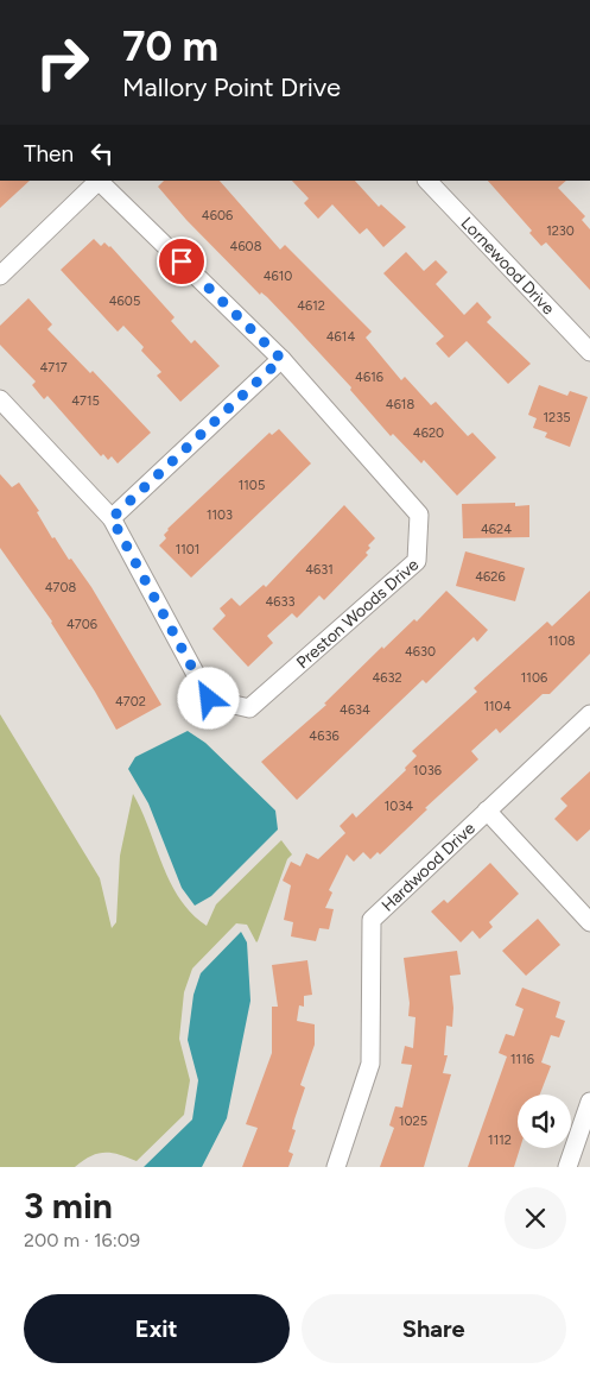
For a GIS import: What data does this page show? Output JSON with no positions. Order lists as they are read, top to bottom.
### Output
{
  "streets": {
    "street": ["Lornewood Drive", "Preston Woods Drive", "Hardwood Drive"]
  },
  "house_numbers": [
    "4606",
    "1230",
    "4608",
    "4610",
    "4605",
    "4612",
    "4614",
    "4717",
    "4616",
    "4715",
    "4618",
    "1235",
    "4620",
    "1105",
    "1103",
    "4624",
    "1101",
    "4631",
    "4626",
    "4708",
    "4633",
    "4706",
    "1108",
    "4630",
    "4632",
    "1106",
    "4702",
    "1104",
    "4634",
    "4636",
    "1036",
    "1034",
    "1116",
    "1025",
    "1112"
  ],
  "page": {
    "turn": ["70 m", "Mallory Point Drive"],
    "then": "Then",
    "heading": ["3 min", "200 m · 16:09"],
    "buttons": ["Exit", "Share"]
  }
}
